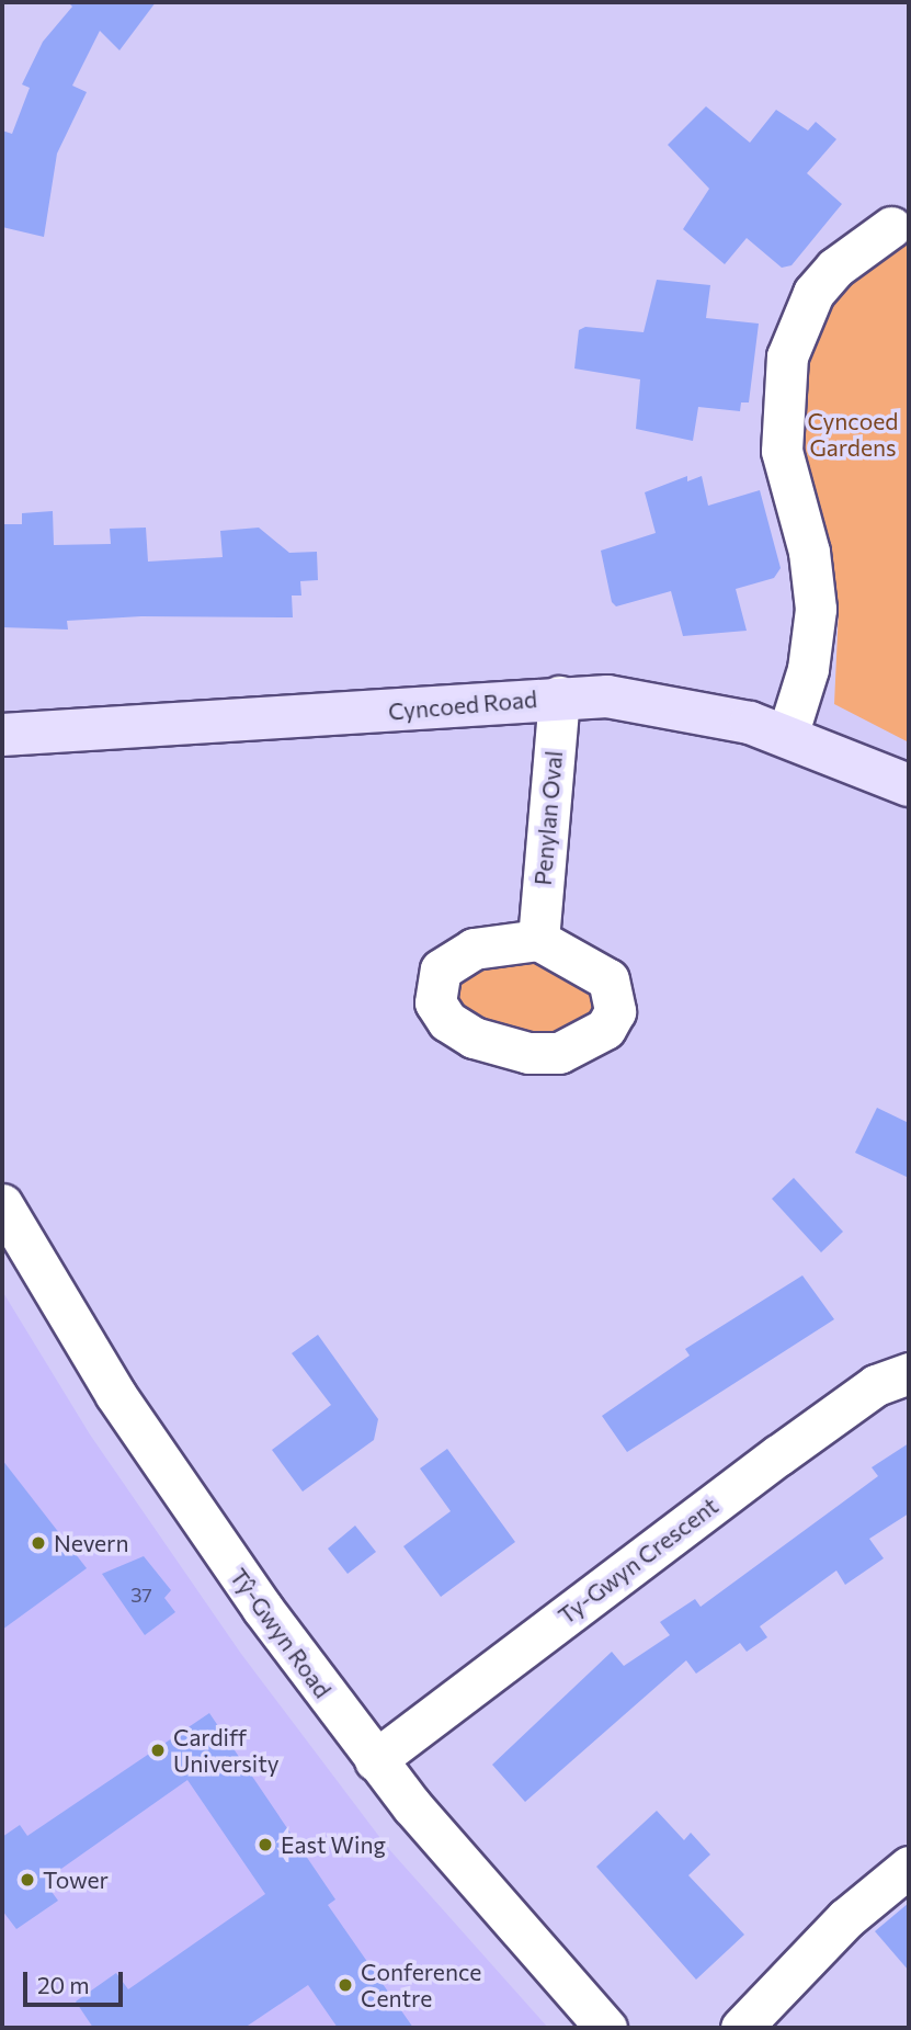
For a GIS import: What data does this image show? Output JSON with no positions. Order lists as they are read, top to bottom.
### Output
{
  "streets": {
    "street": [
      "Cyncoed Road",
      "Penylan Oval",
      "Ty-Gwyn Crescent",
      "Tŷ-Gwyn Road"
    ]
  },
  "crossings": [
    ["Cyncoed Road", "Penylan Oval"],
    ["Ty-Gwyn Crescent", "Tŷ-Gwyn Road"]
  ],
  "parks": ["Cyncoed Gardens"],
  "places": [
    "Nevern",
    "Cardiff University",
    "East Wing",
    "Tower",
    "Conference Centre"
  ],
  "house_numbers": ["37"],
  "scale_bar": "20 m"
}
